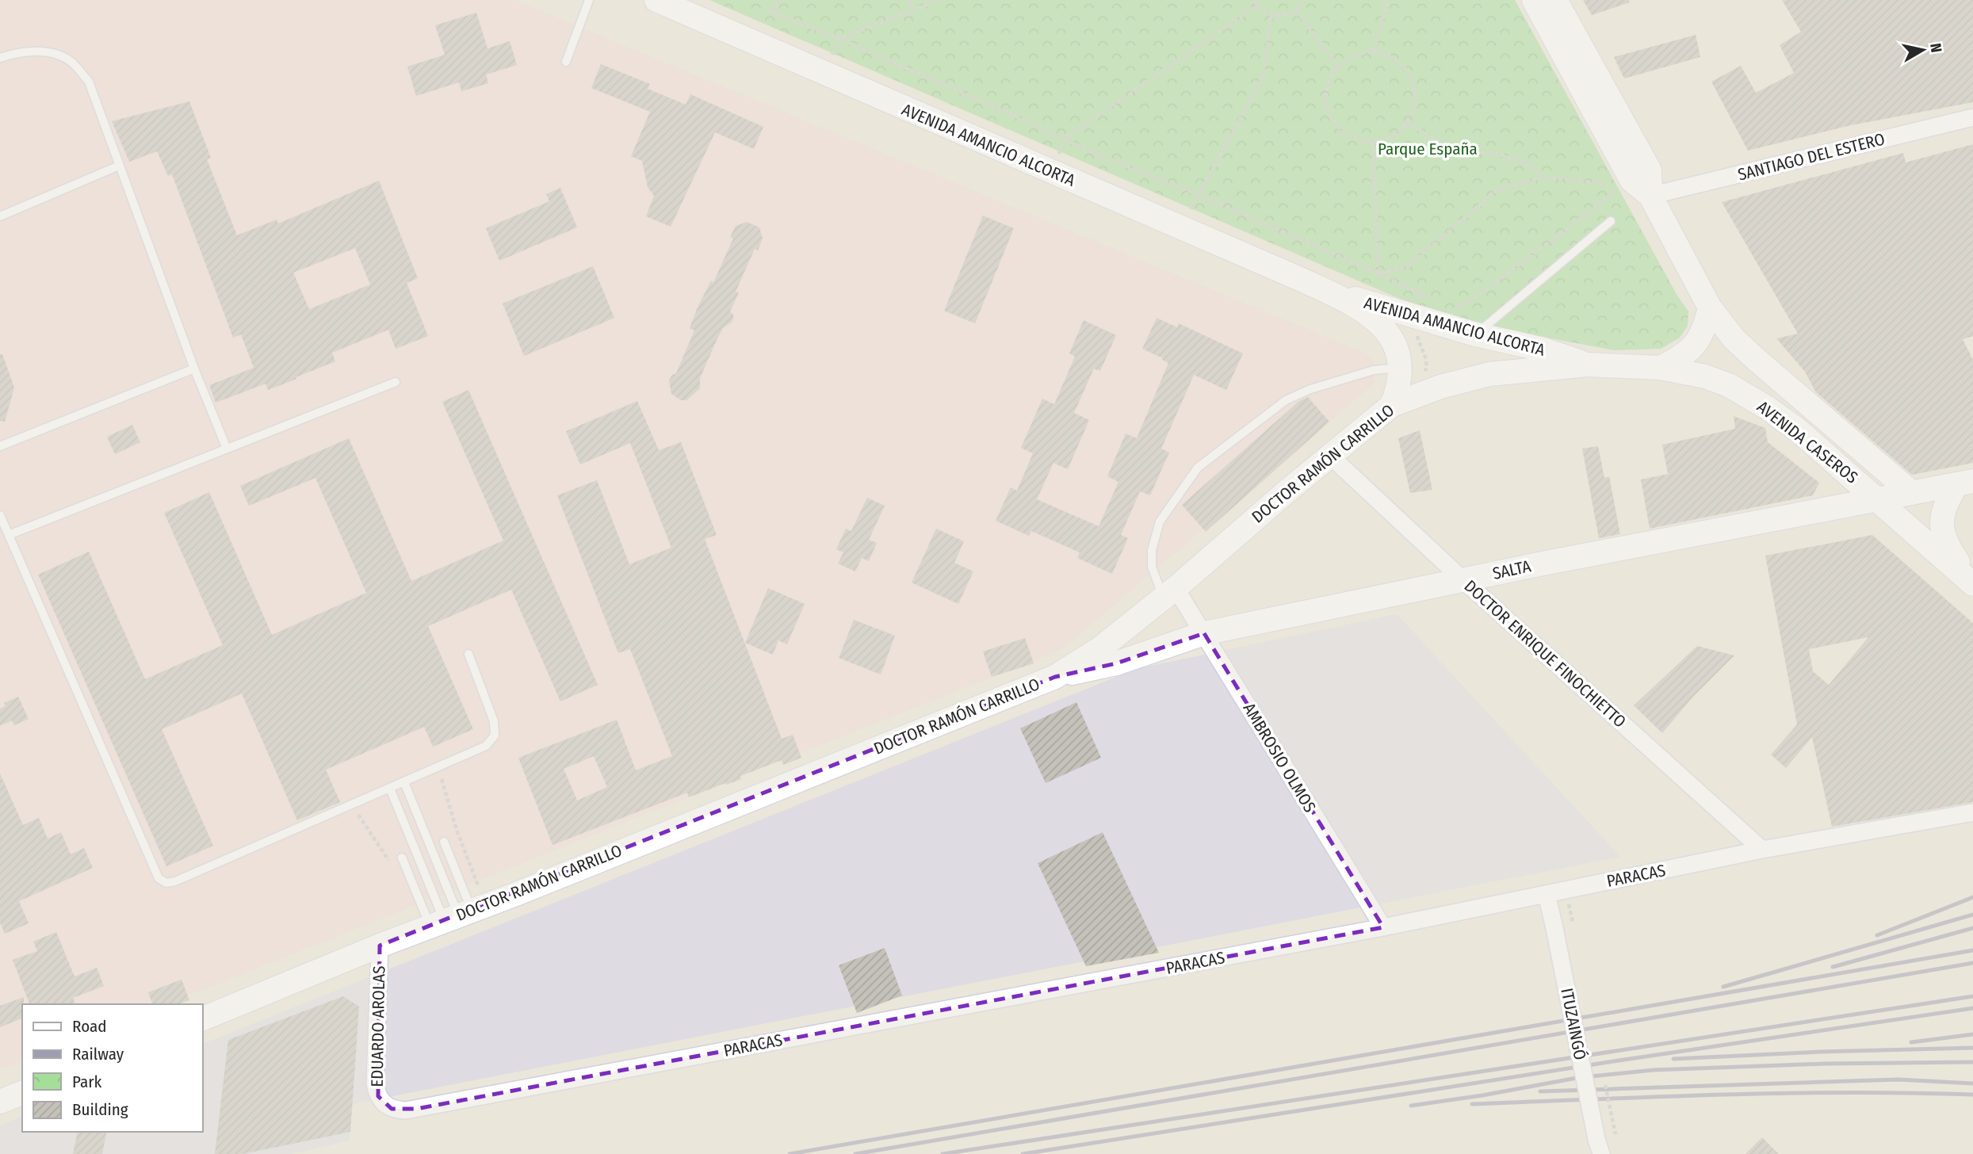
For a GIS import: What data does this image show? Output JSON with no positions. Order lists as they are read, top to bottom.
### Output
{
  "streets": {
    "main road": [
      "AVENIDA AMANCIO ALCORTA",
      "AVENIDA CASEROS",
      "DOCTOR RAMÓN CARRILLO",
      "SALTA"
    ],
    "street": [
      "SANTIAGO DEL ESTERO",
      "DOCTOR ENRIQUE FINOCHIETTO",
      "AMBROSIO OLMOS",
      "PARACAS",
      "ITUZAINGÓ",
      "EDUARDO AROLAS"
    ]
  },
  "crossings": [
    ["AVENIDA AMANCIO ALCORTA", "DOCTOR RAMÓN CARRILLO"],
    ["SANTIAGO DEL ESTERO", "AVENIDA CASEROS"],
    ["AVENIDA CASEROS", "DOCTOR RAMÓN CARRILLO"],
    ["AVENIDA CASEROS", "SALTA"],
    ["DOCTOR RAMÓN CARRILLO", "SALTA"],
    ["DOCTOR RAMÓN CARRILLO", "DOCTOR ENRIQUE FINOCHIETTO"],
    ["DOCTOR RAMÓN CARRILLO", "AMBROSIO OLMOS"],
    ["DOCTOR RAMÓN CARRILLO", "EDUARDO AROLAS"],
    ["SALTA", "DOCTOR ENRIQUE FINOCHIETTO"],
    ["SALTA", "AMBROSIO OLMOS"],
    ["DOCTOR ENRIQUE FINOCHIETTO", "PARACAS"],
    ["AMBROSIO OLMOS", "PARACAS"],
    ["PARACAS", "ITUZAINGÓ"],
    ["PARACAS", "EDUARDO AROLAS"]
  ],
  "parks": ["Parque España"],
  "legend": [
    "Road",
    "Railway",
    "Park",
    "Building"
  ],
  "north": "right"
}
